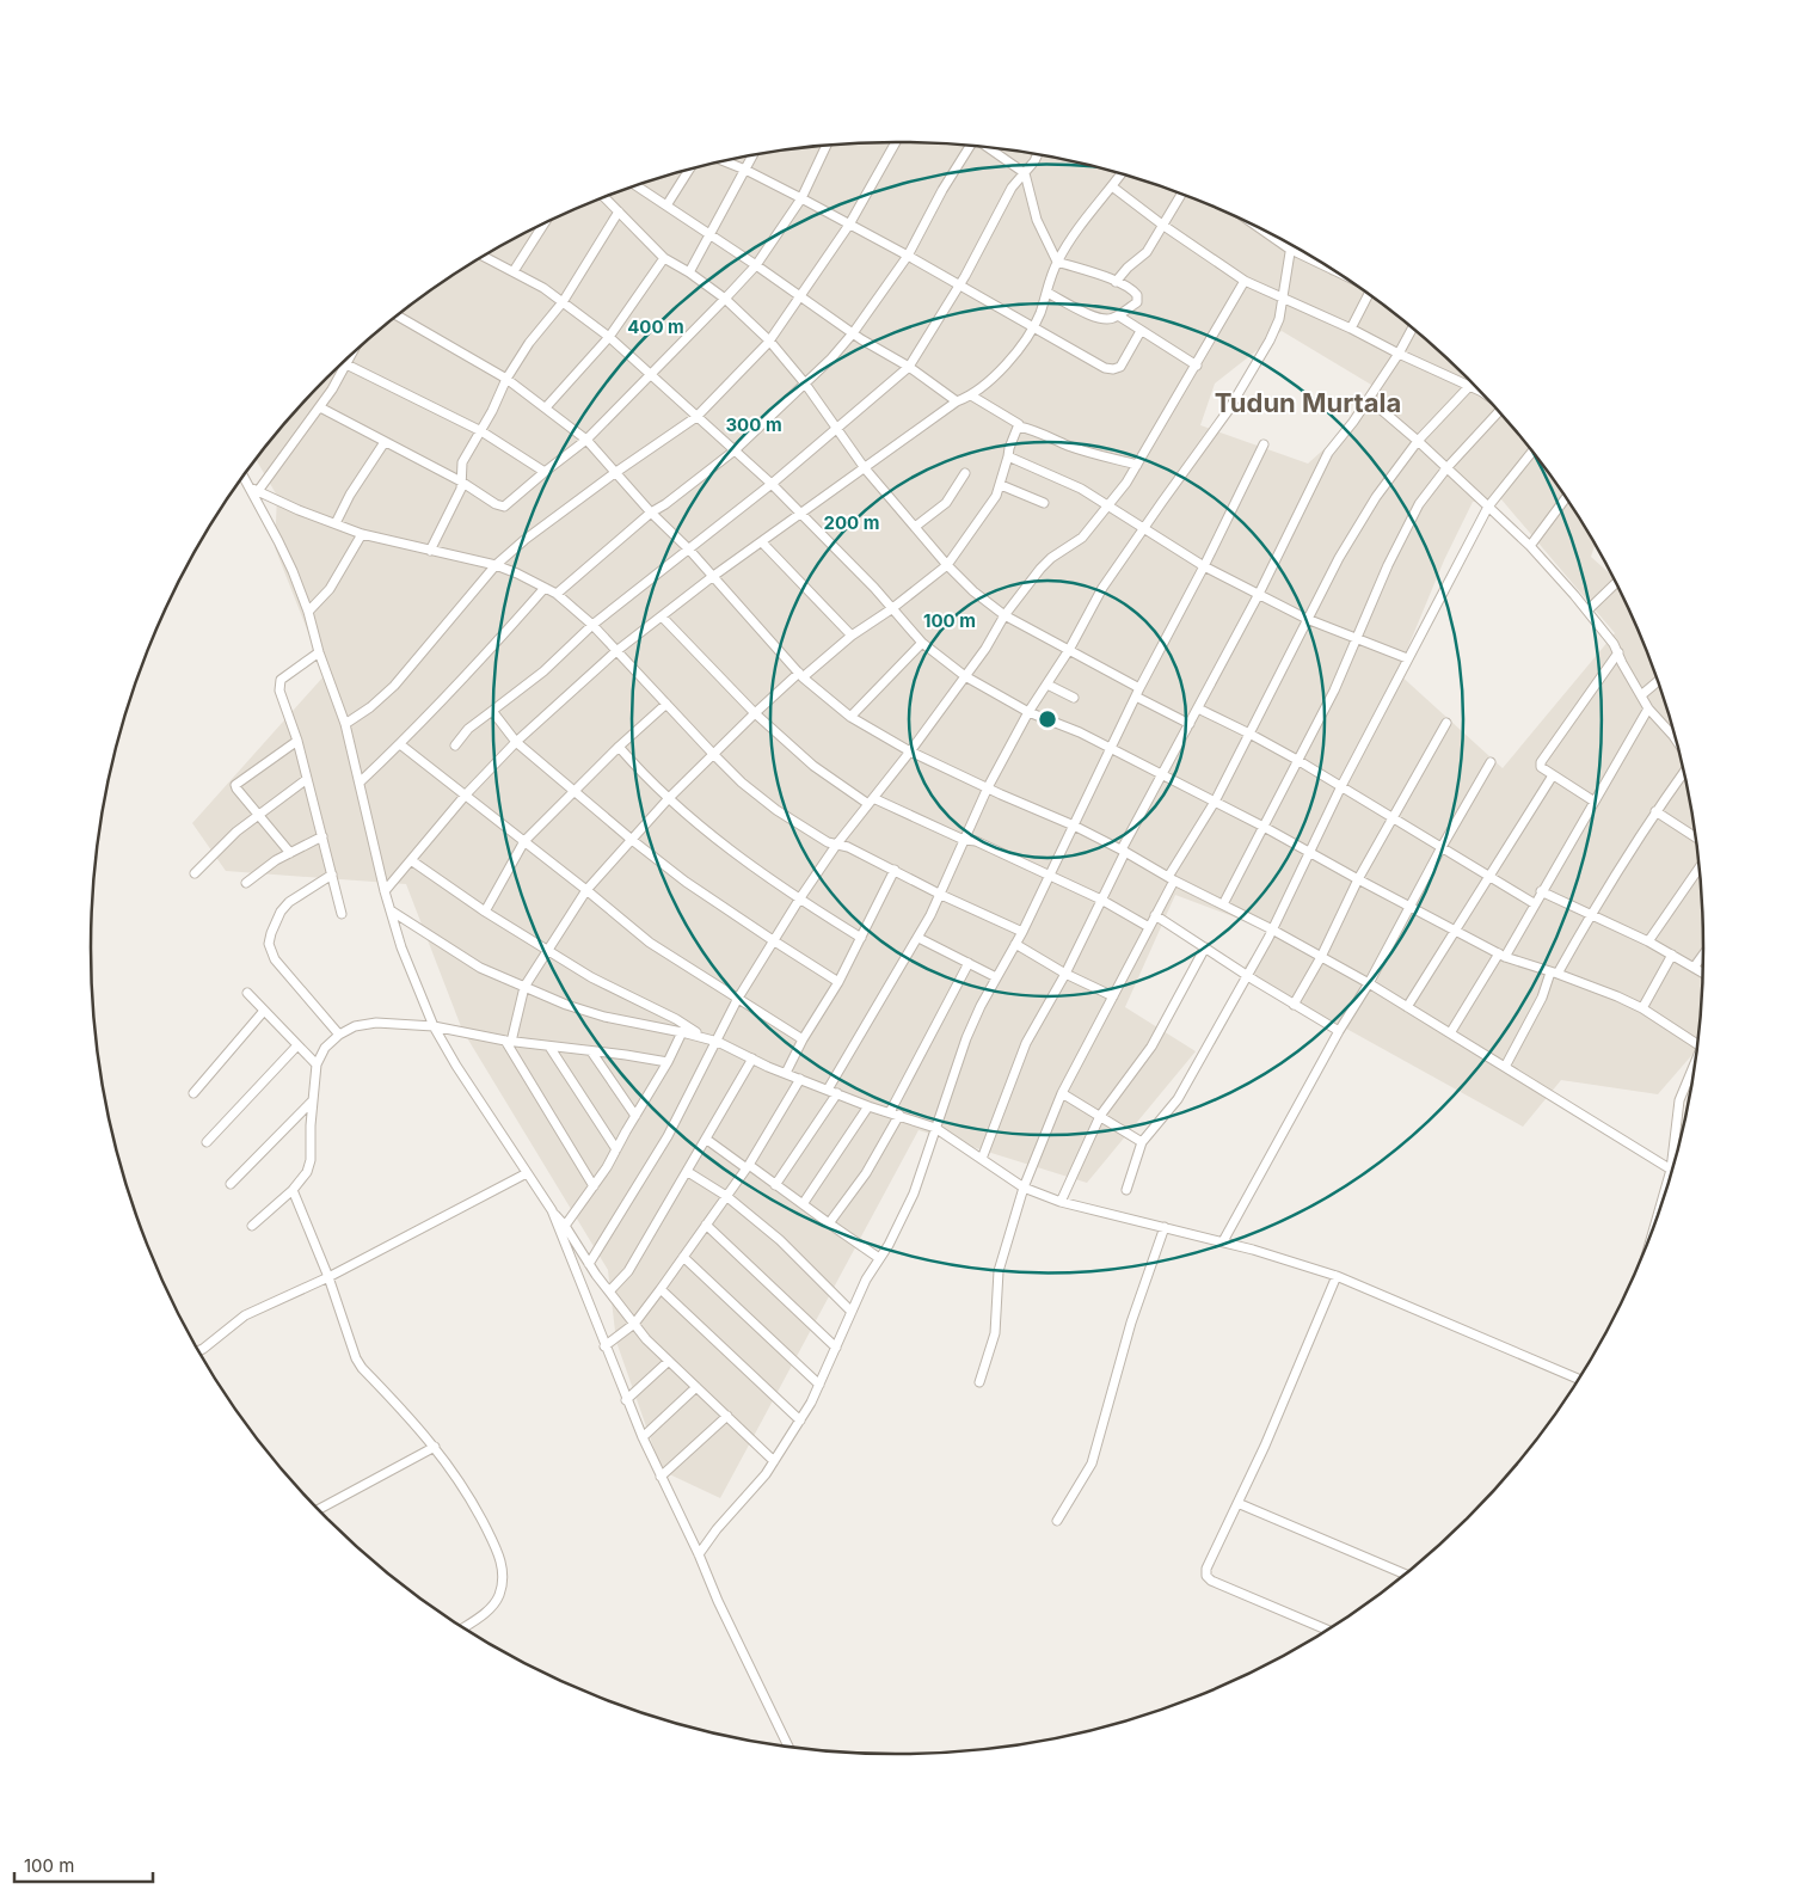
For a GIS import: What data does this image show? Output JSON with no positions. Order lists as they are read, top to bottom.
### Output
{
  "districts": ["Tudun Murtala"],
  "scale_bar": "100 m",
  "rings": [
    "400 m",
    "300 m",
    "200 m",
    "100 m"
  ]
}
